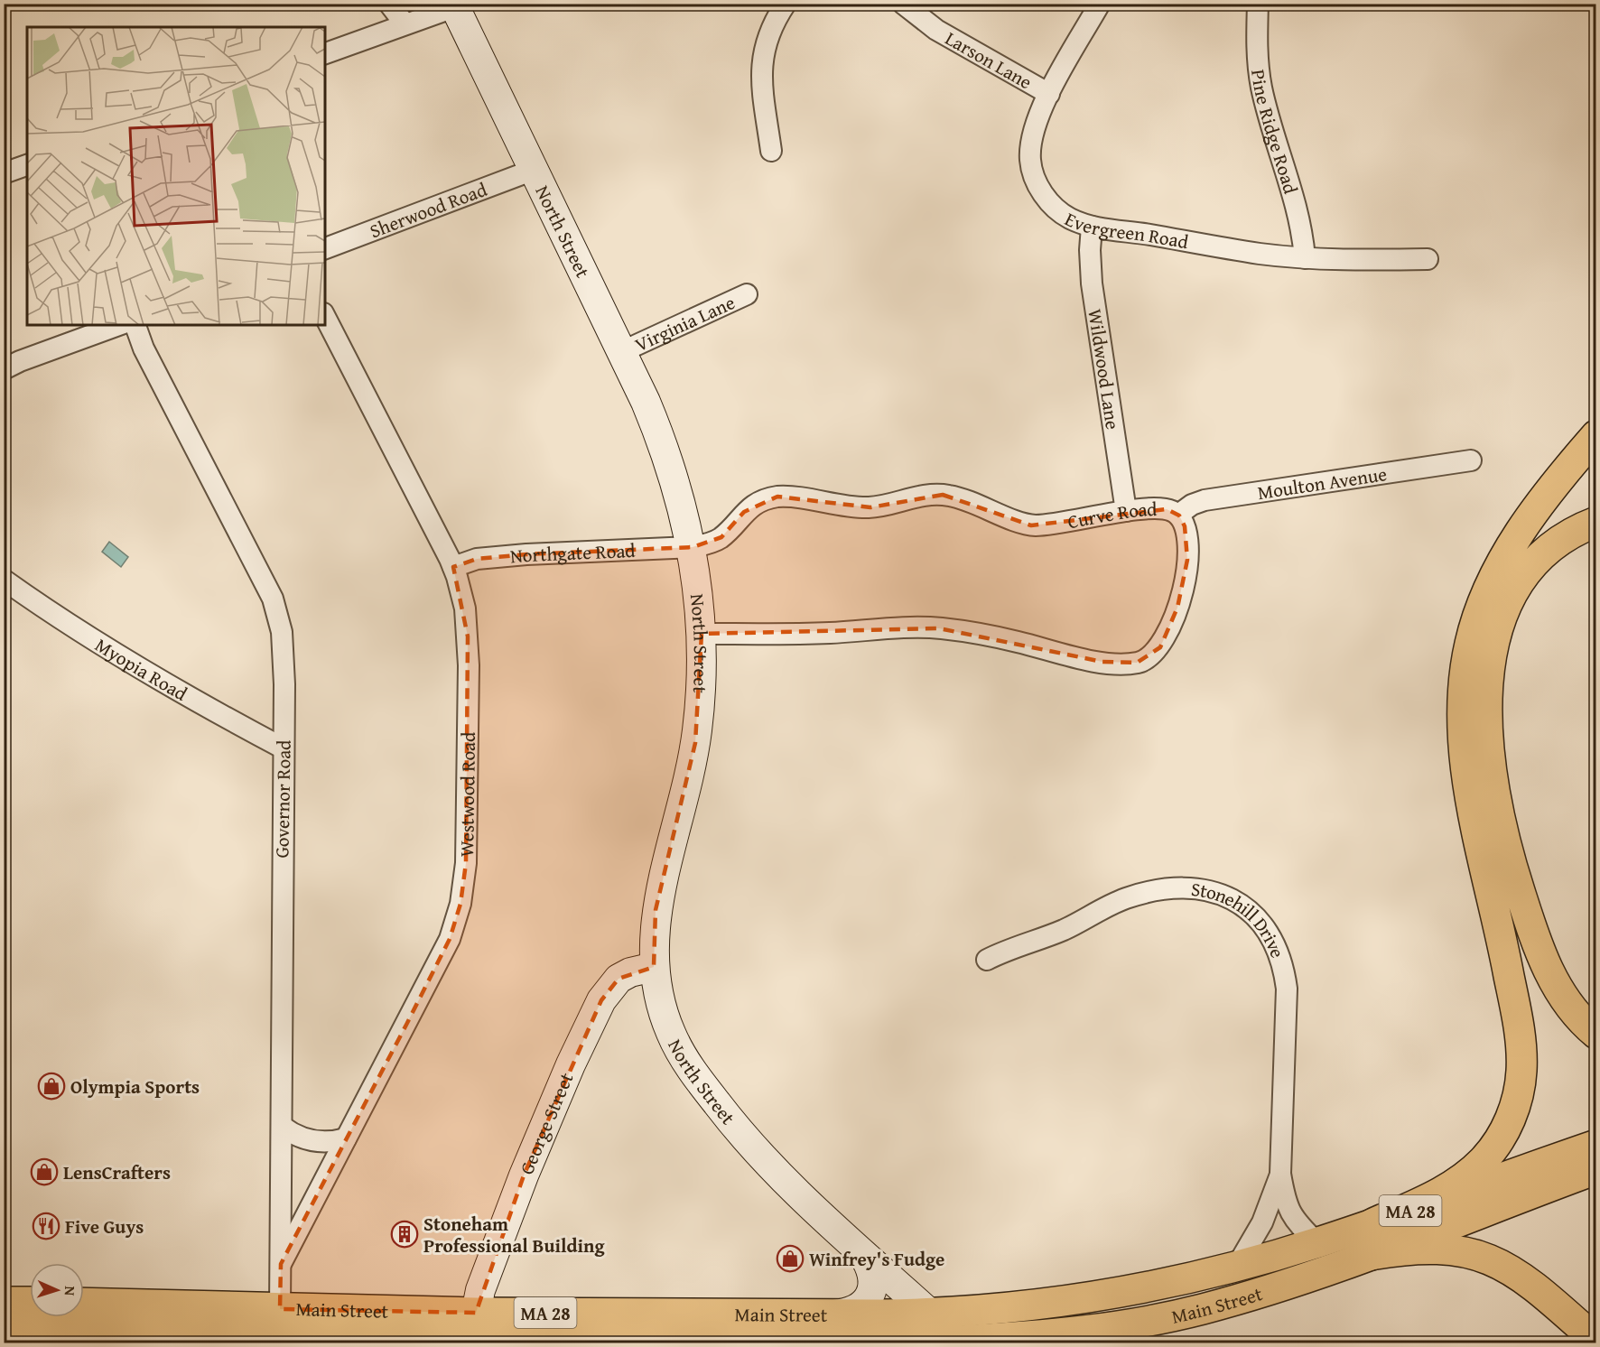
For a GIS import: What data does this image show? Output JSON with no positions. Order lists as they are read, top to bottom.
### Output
{
  "streets": {
    "main road": ["MA 28", "Main Street"],
    "street": [
      "Larson Lane",
      "Pine Ridge Road",
      "Sherwood Road",
      "Evergreen Road",
      "North Street",
      "Virginia Lane",
      "Wildwood Lane",
      "Moulton Avenue",
      "Curve Road",
      "Northgate Road",
      "Myopia Road",
      "Westwood Road",
      "Governor Road",
      "Stonehill Drive",
      "George Street"
    ]
  },
  "crossings": [
    ["Larson Lane", "Evergreen Road"],
    ["Pine Ridge Road", "Evergreen Road"],
    ["Sherwood Road", "North Street"],
    ["Evergreen Road", "Wildwood Lane"],
    ["North Street", "Virginia Lane"],
    ["North Street", "Curve Road"],
    ["North Street", "Northgate Road"],
    ["North Street", "George Street"],
    ["North Street", "Main Street"],
    ["Wildwood Lane", "Curve Road"],
    ["Moulton Avenue", "Curve Road"],
    ["Curve Road", "Northgate Road"],
    ["Northgate Road", "Westwood Road"],
    ["Myopia Road", "Governor Road"],
    ["Westwood Road", "Governor Road"],
    ["Governor Road", "Main Street"],
    ["Stonehill Drive", "Main Street"],
    ["George Street", "Main Street"]
  ],
  "places": {
    "shop": ["Olympia Sports", "LensCrafters", "Winfrey's Fudge"],
    "restaurant": ["Five Guys"],
    "building": ["Stoneham Professional Building"]
  },
  "north": "right"
}
